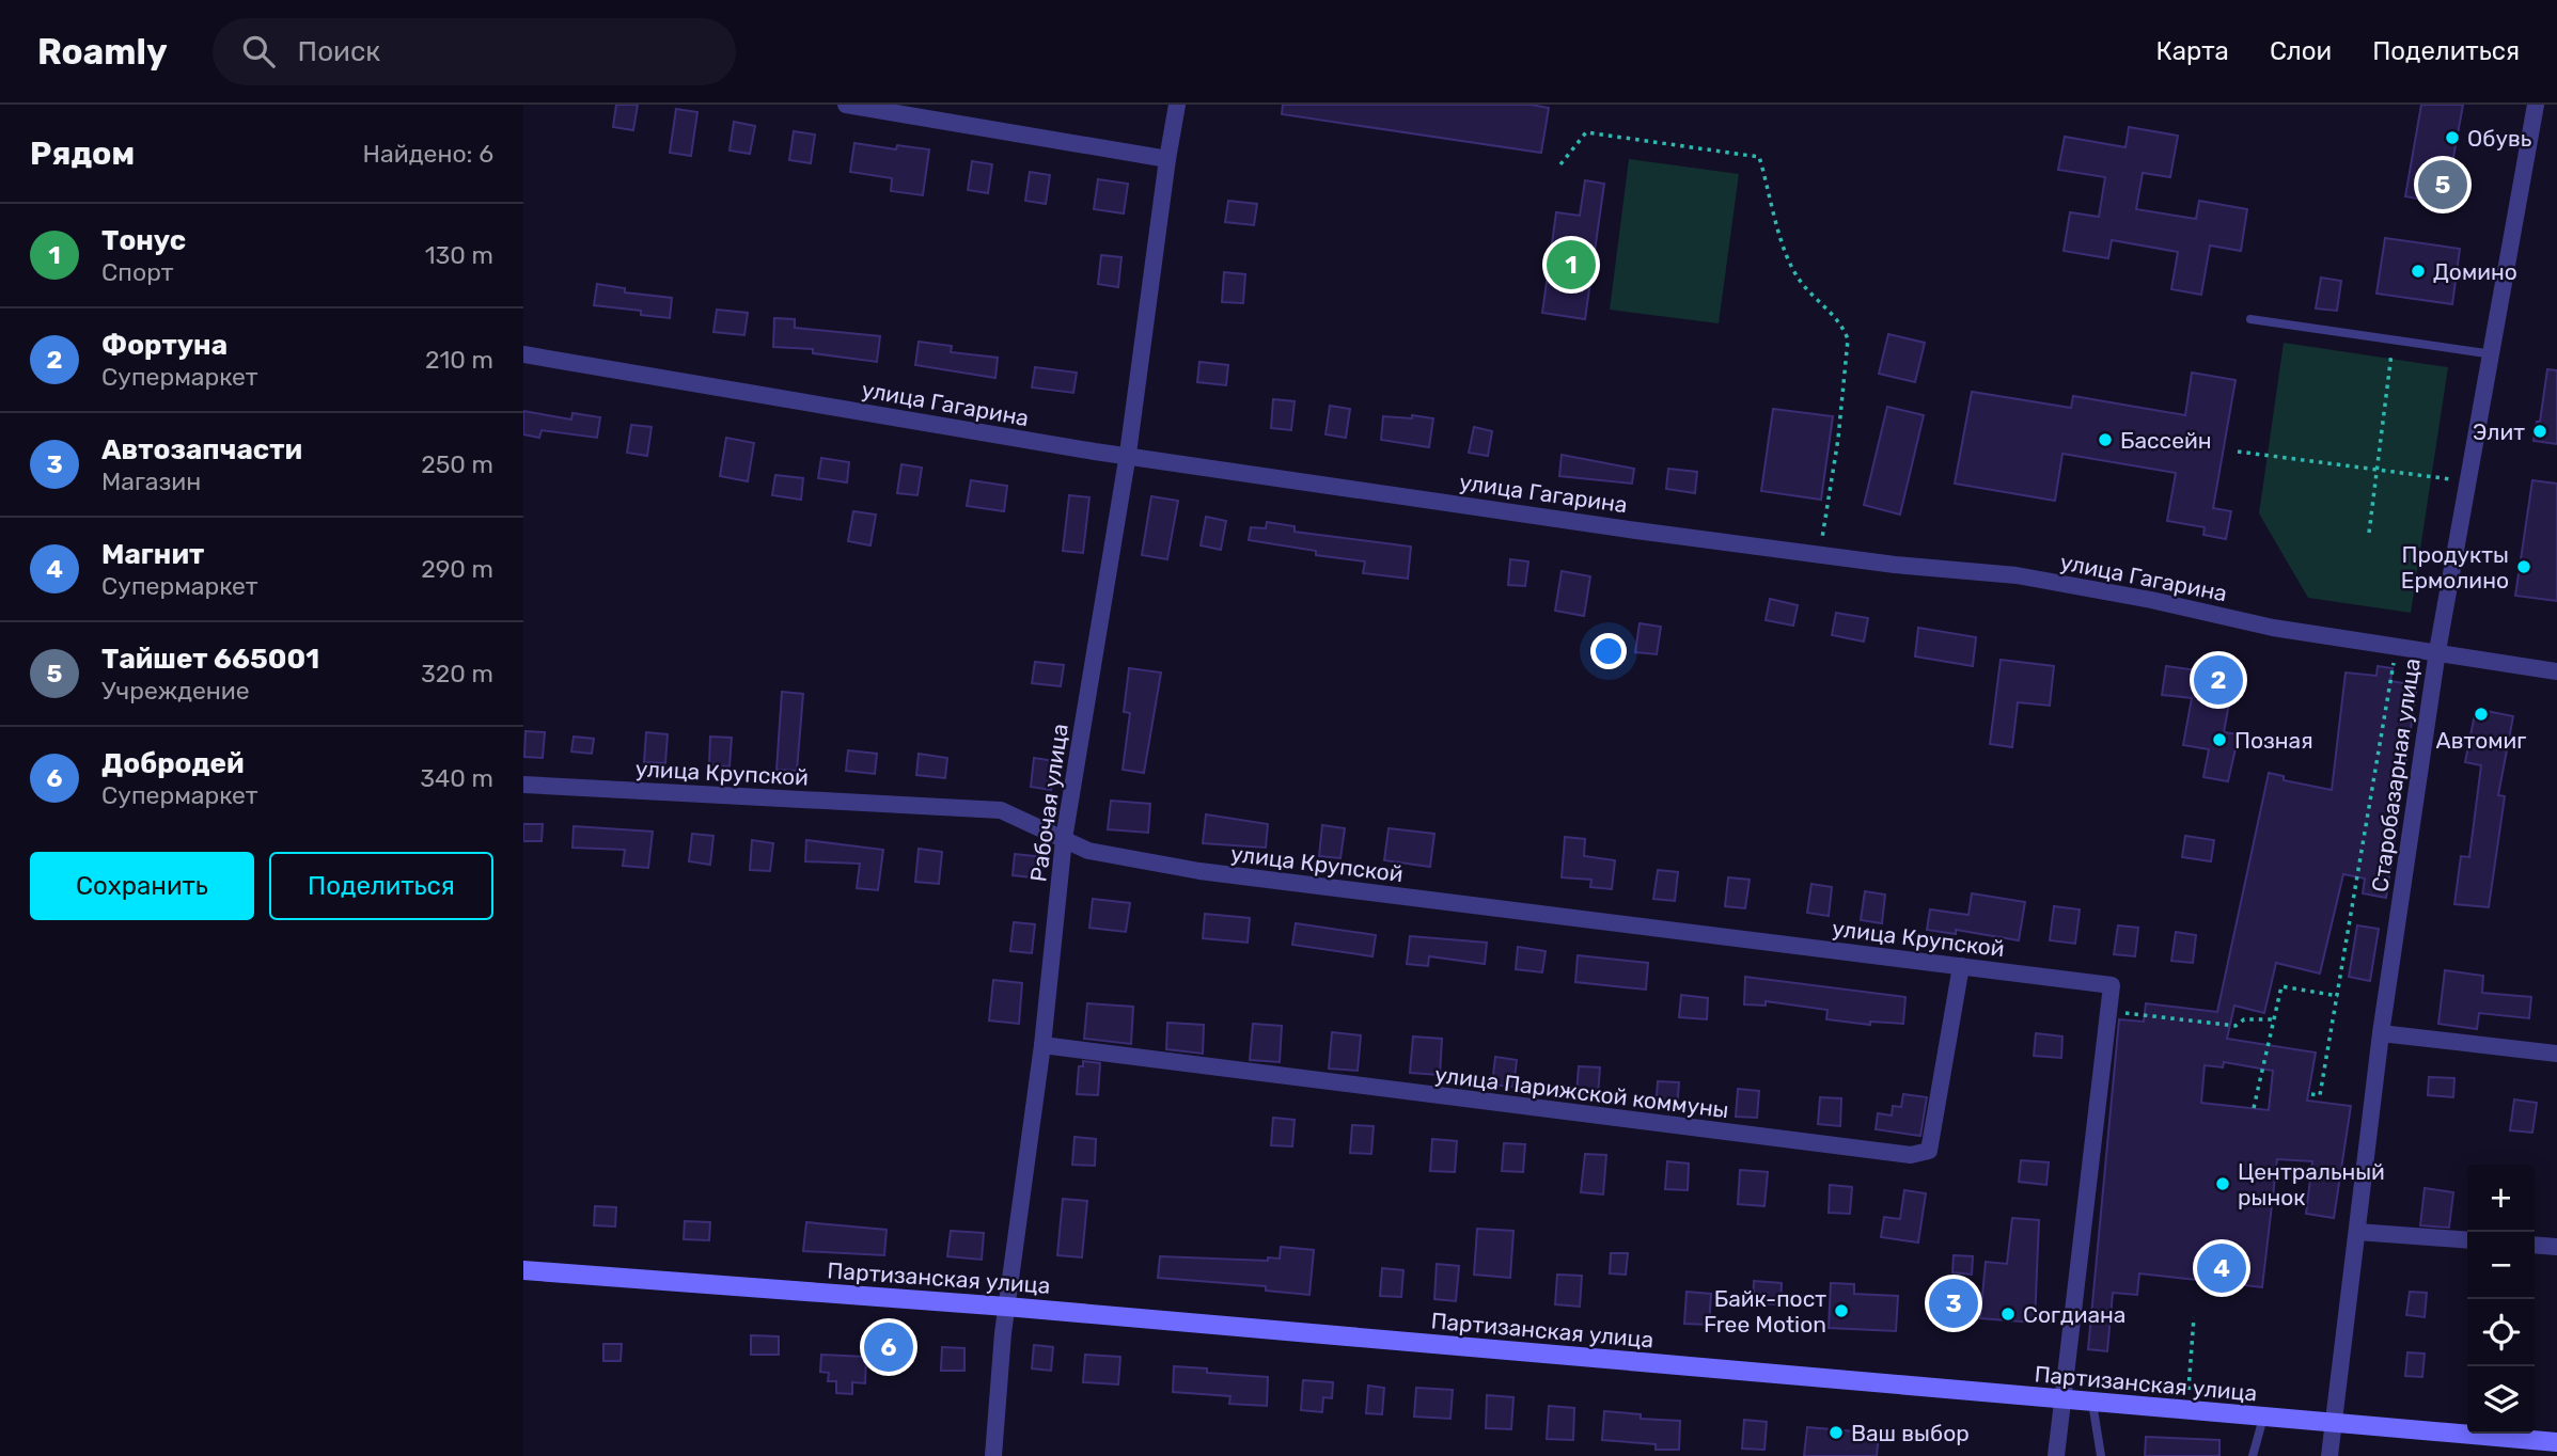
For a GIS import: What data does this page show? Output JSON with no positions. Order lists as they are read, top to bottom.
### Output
{
  "streets": {
    "main road": ["Партизанская улица"],
    "street": [
      "улица Гагарина",
      "улица Крупской",
      "Старобазарная улица",
      "Рабочая улица",
      "улица Парижской коммуны"
    ]
  },
  "crossings": [
    ["улица Гагарина", "Старобазарная улица"],
    ["улица Гагарина", "Рабочая улица"],
    ["улица Крупской", "Рабочая улица"],
    ["улица Крупской", "улица Парижской коммуны"],
    ["Старобазарная улица", "Партизанская улица"],
    ["Рабочая улица", "улица Парижской коммуны"],
    ["Рабочая улица", "Партизанская улица"]
  ],
  "places": [
    "Обувь",
    "Домино",
    "Элит",
    "Бассейн",
    "Продукты Ермолино",
    "Автомиг",
    "Позная",
    "Центральный рынок",
    "Байк-пост Free Motion",
    "Согдиана",
    "Ваш выбор"
  ],
  "page": {
    "header": "Roamly",
    "search": "Поиск",
    "nav": ["Карта", "Слои", "Поделиться"],
    "heading": ["Рядом", "Найдено: 6"],
    "pins": [
      "5",
      "1",
      "2",
      "4",
      "3",
      "6"
    ],
    "list": [
      {
        "mark": "1",
        "name": "Тонус",
        "note": "Спорт",
        "value": "130 m"
      },
      {
        "mark": "2",
        "name": "Фортуна",
        "note": "Супермаркет",
        "value": "210 m"
      },
      {
        "mark": "3",
        "name": "Автозапчасти",
        "note": "Магазин",
        "value": "250 m"
      },
      {
        "mark": "4",
        "name": "Магнит",
        "note": "Супермаркет",
        "value": "290 m"
      },
      {
        "mark": "5",
        "name": "Тайшет 665001",
        "note": "Учреждение",
        "value": "320 m"
      },
      {
        "mark": "6",
        "name": "Добродей",
        "note": "Супермаркет",
        "value": "340 m"
      }
    ],
    "buttons": ["Сохранить", "Поделиться"],
    "map_buttons": ["+", "−"]
  }
}
